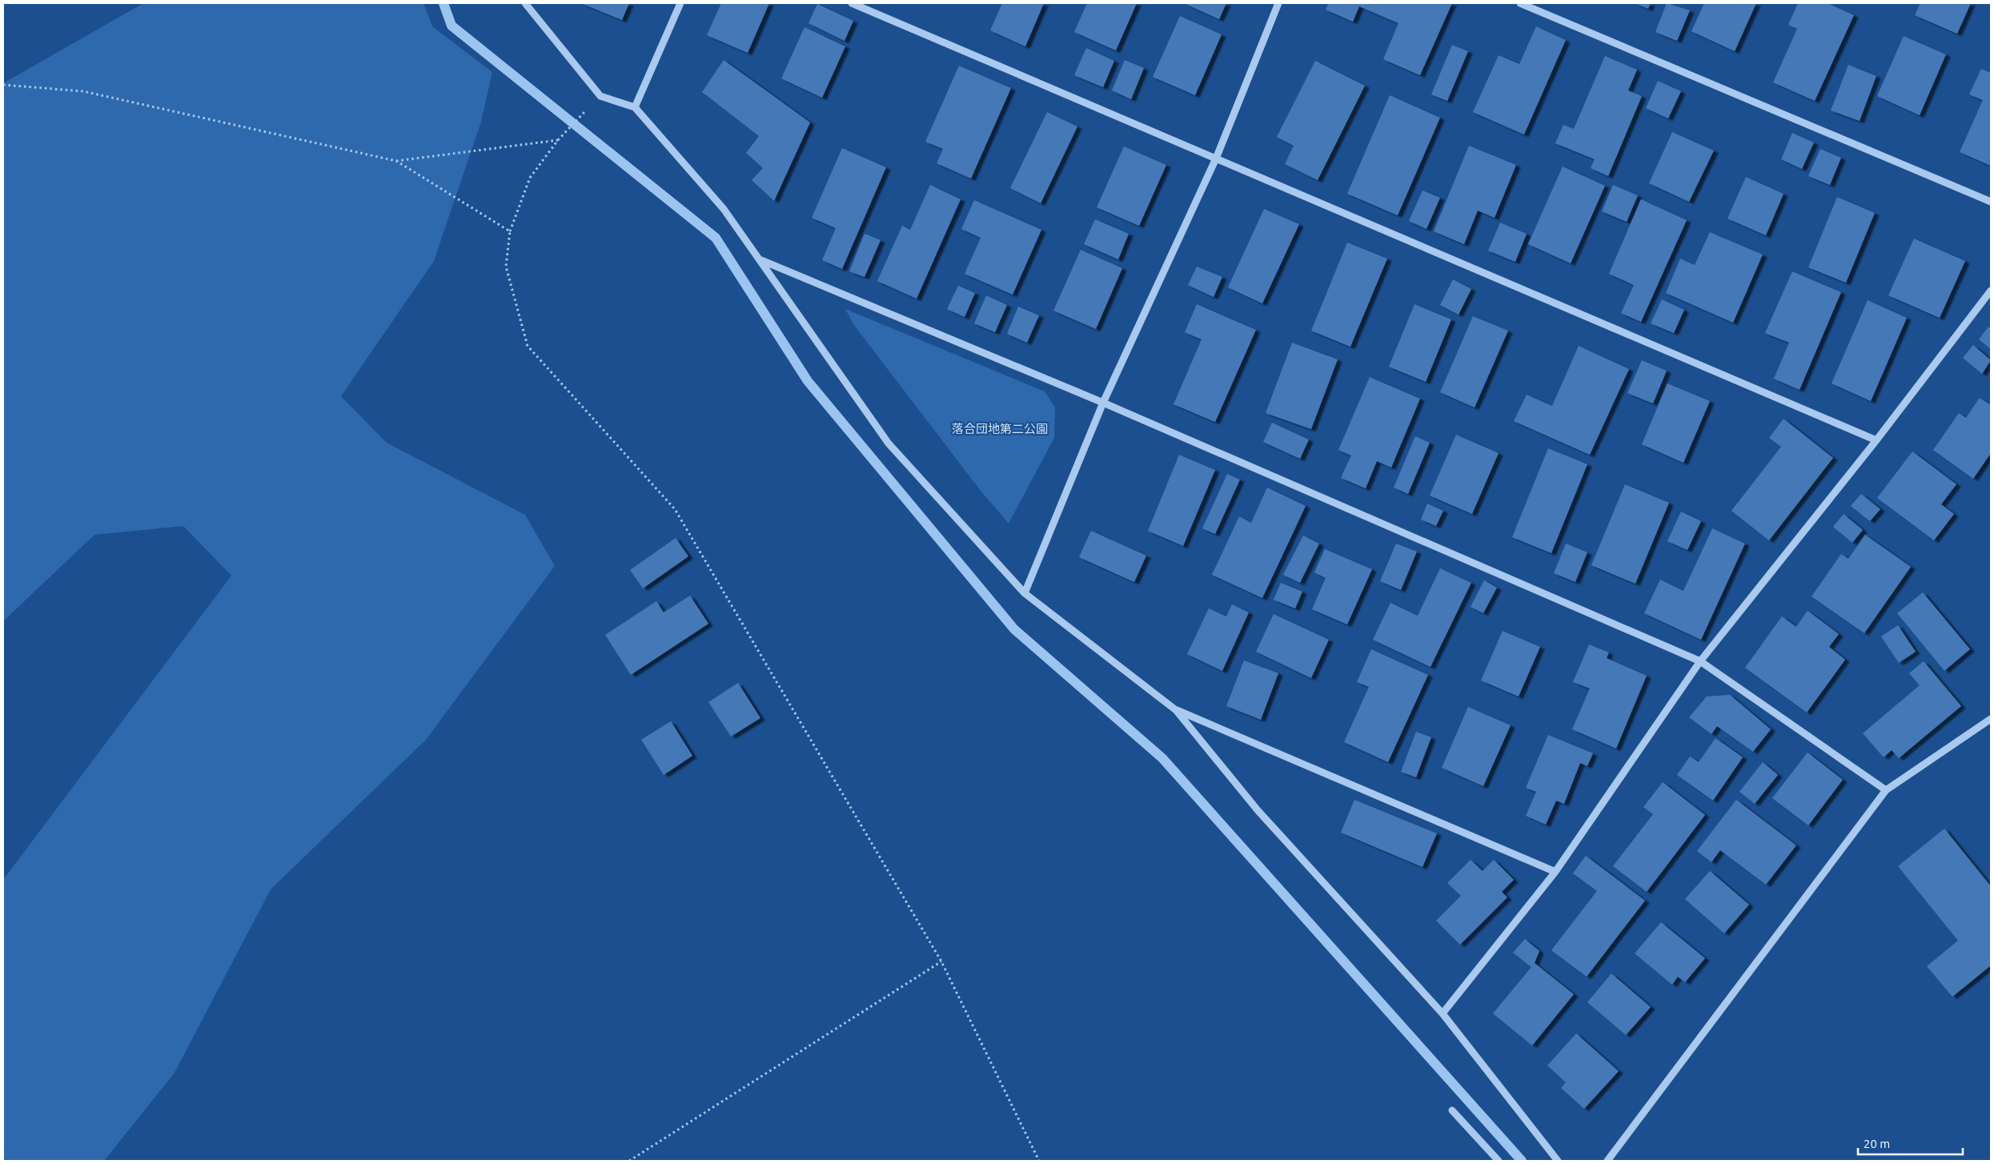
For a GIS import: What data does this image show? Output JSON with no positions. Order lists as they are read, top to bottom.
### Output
{
  "parks": ["落合団地第二公園"],
  "scale_bar": "20 m"
}
